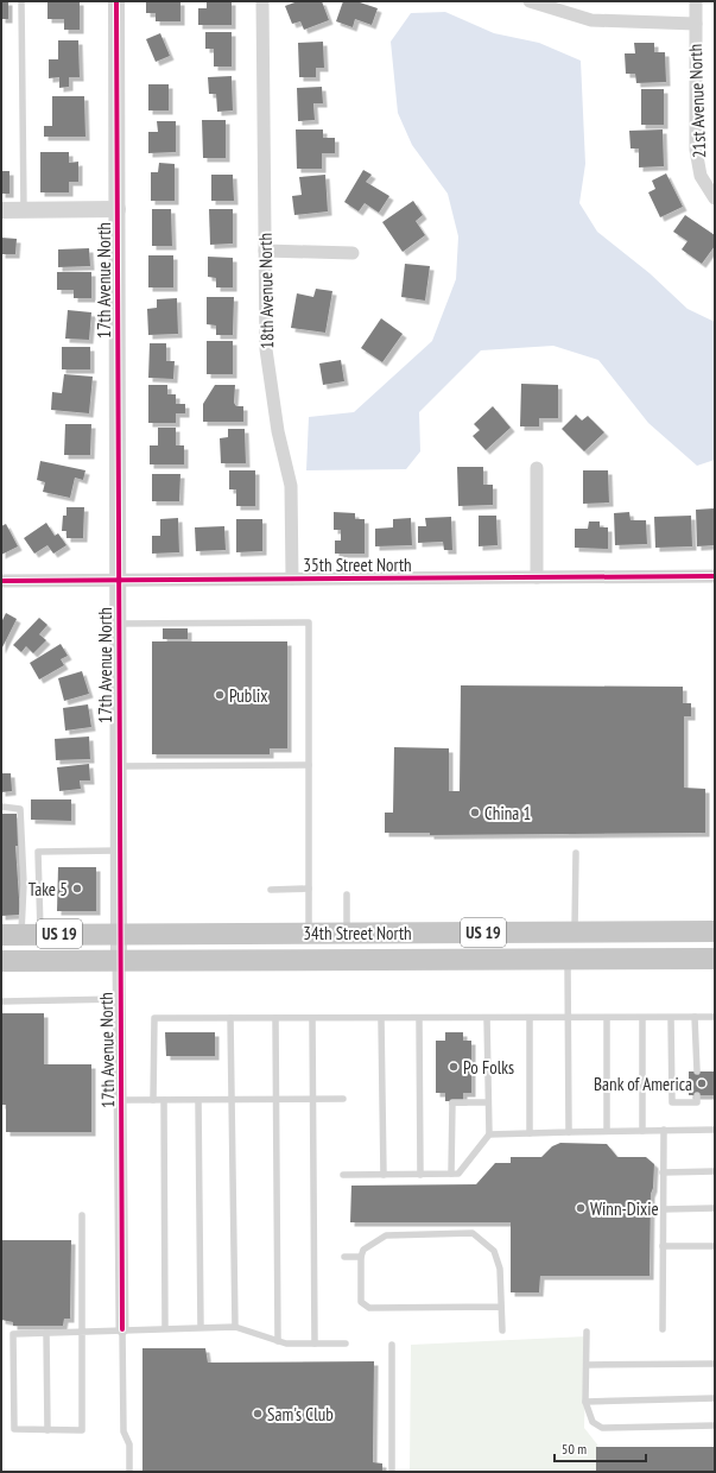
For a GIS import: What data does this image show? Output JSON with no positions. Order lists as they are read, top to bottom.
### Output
{
  "streets": {
    "highway": ["34th Street North", "US 19"],
    "street": [
      "21st Avenue North",
      "17th Avenue North",
      "18th Avenue North",
      "35th Street North"
    ]
  },
  "crossings": [
    ["17th Avenue North", "35th Street North"],
    ["17th Avenue North", "34th Street North"],
    ["18th Avenue North", "35th Street North"]
  ],
  "places": [
    "Publix",
    "China 1",
    "Take 5",
    "Po Folks",
    "Bank of America",
    "Winn-Dixie",
    "Sam's Club"
  ],
  "scale_bar": "50 m"
}
